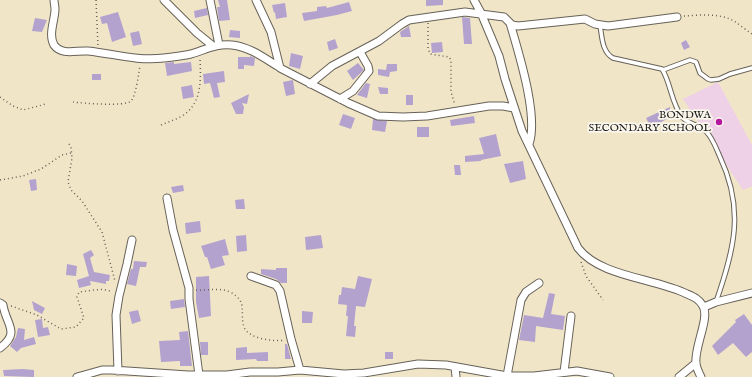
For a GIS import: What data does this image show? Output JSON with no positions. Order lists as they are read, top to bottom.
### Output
{
  "places": ["BONDWA SECONDARY SCHOOL"]
}
